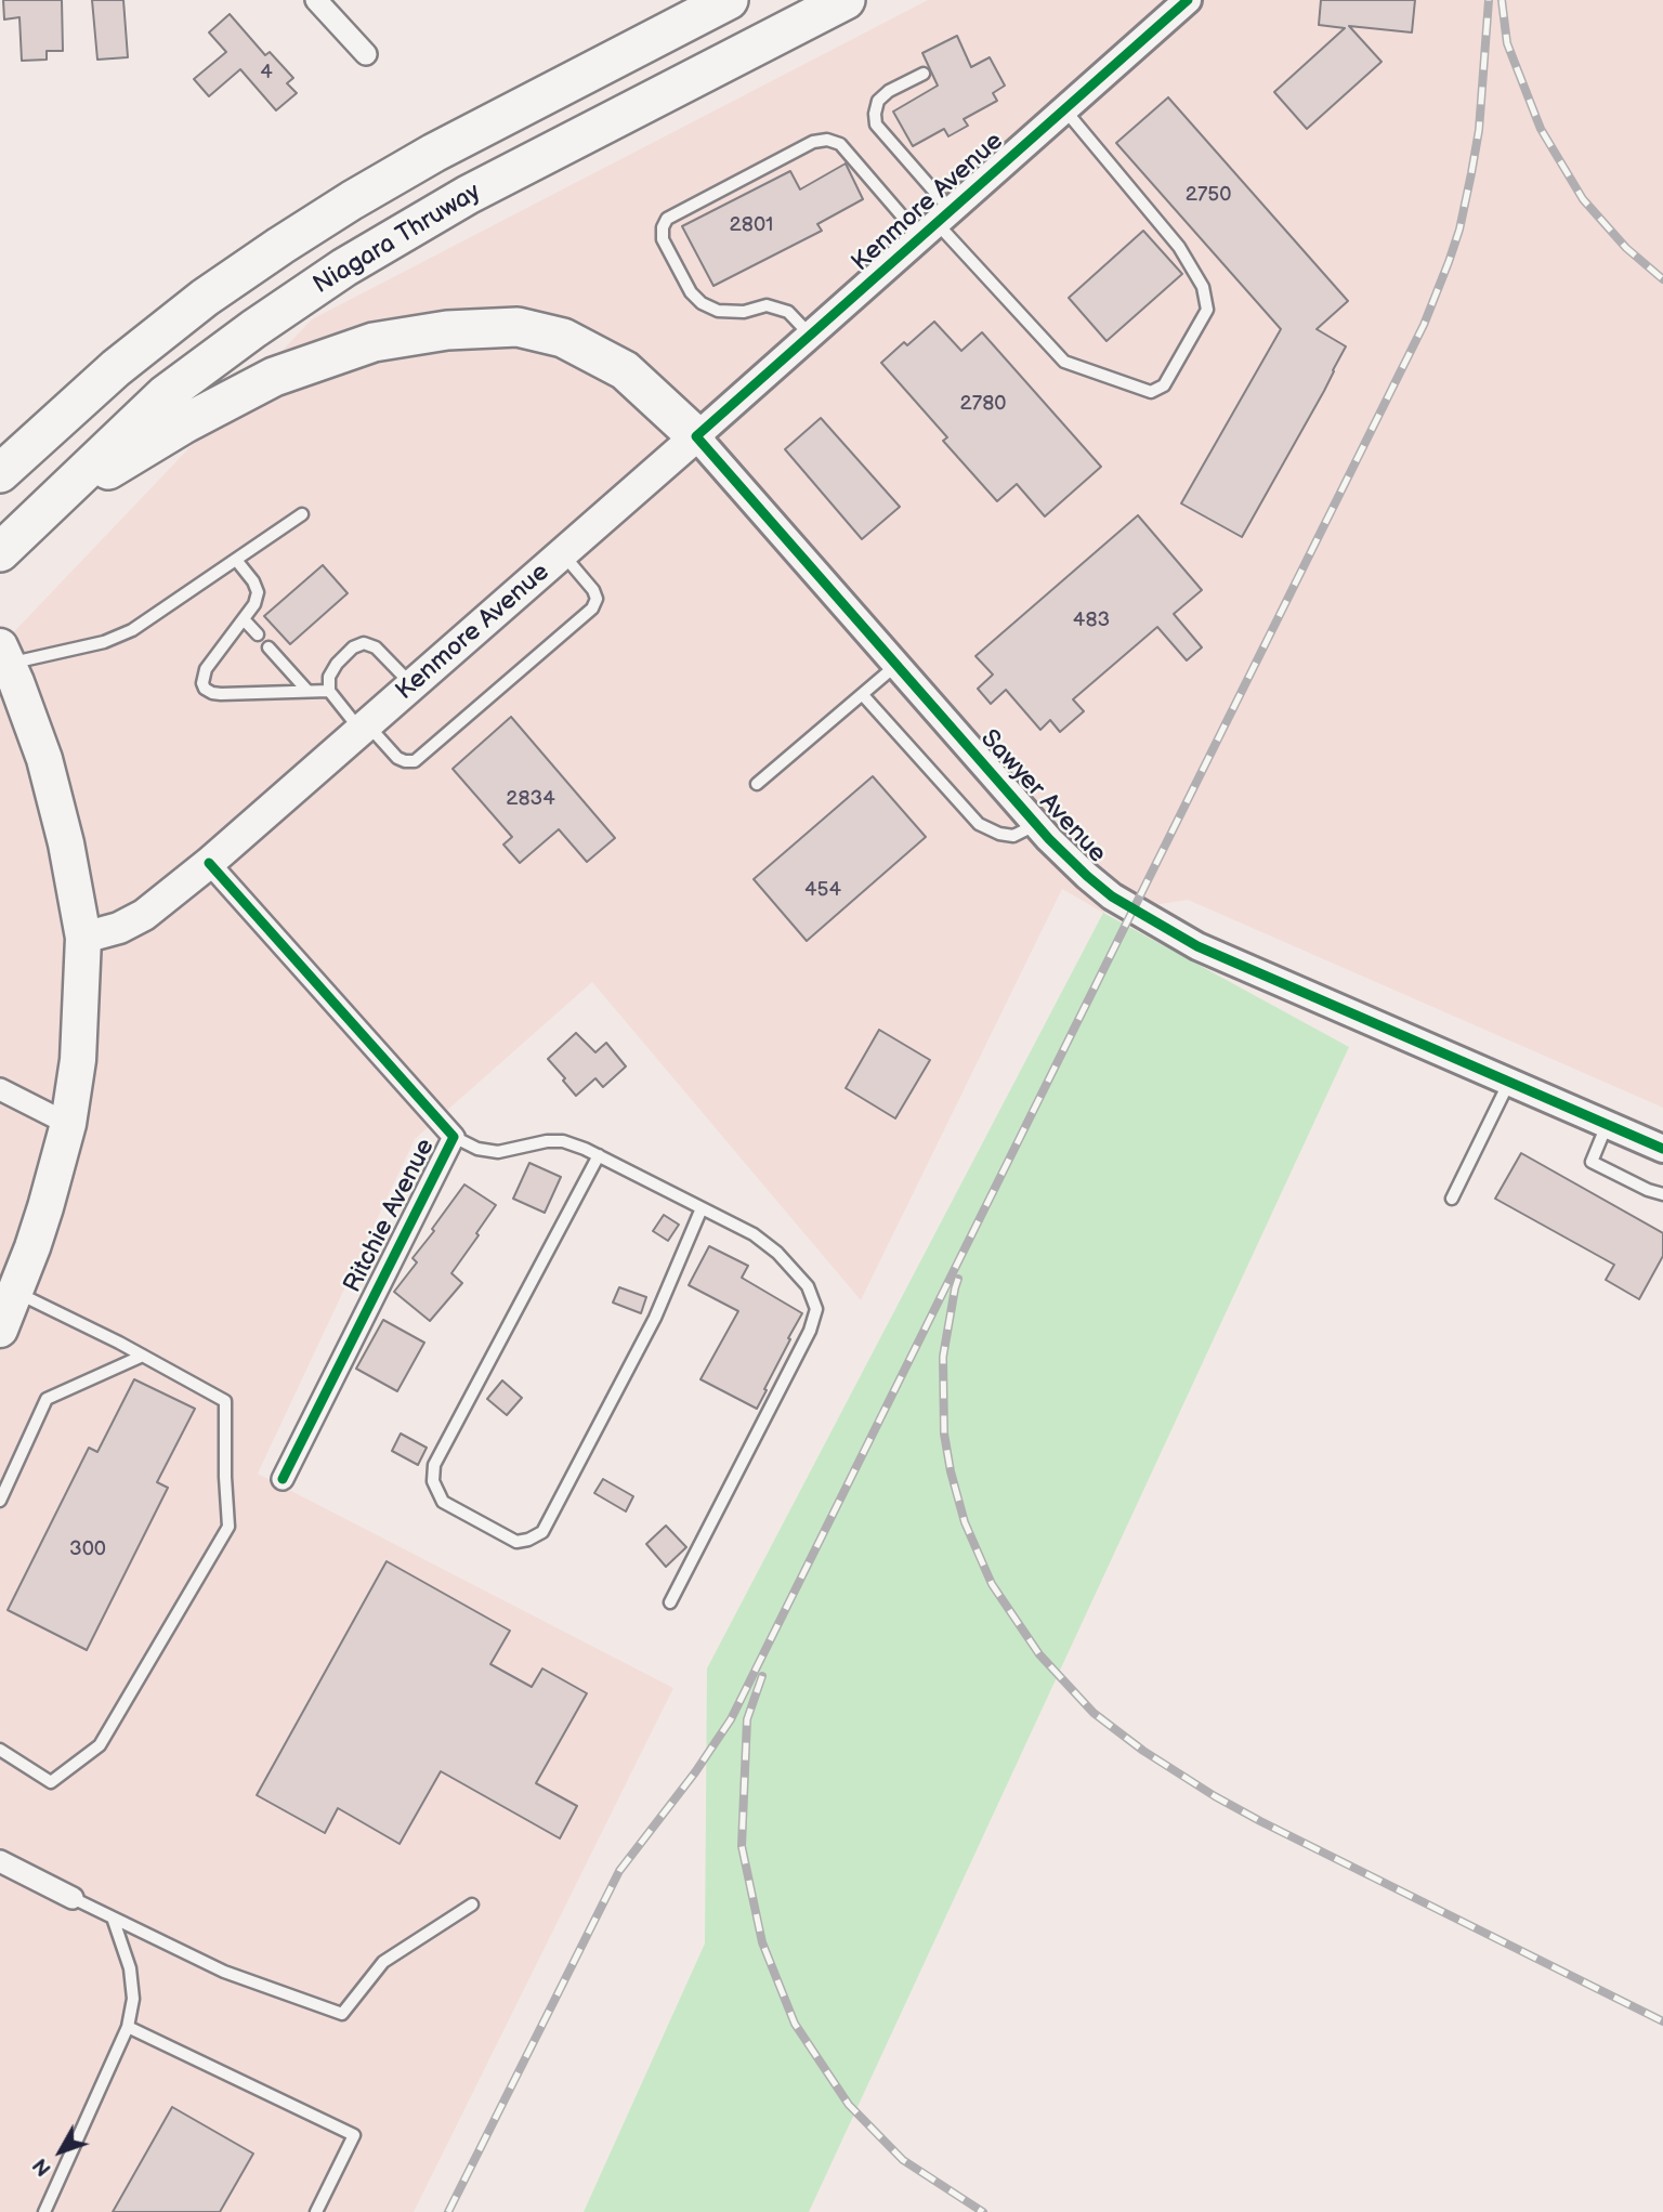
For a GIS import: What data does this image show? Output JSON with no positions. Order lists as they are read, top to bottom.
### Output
{
  "streets": {
    "highway": ["Niagara Thruway"],
    "main road": ["Kenmore Avenue"],
    "street": ["Sawyer Avenue", "Ritchie Avenue"]
  },
  "crossings": [
    ["Kenmore Avenue", "Sawyer Avenue"],
    ["Kenmore Avenue", "Ritchie Avenue"]
  ],
  "house_numbers": [
    "4",
    "2750",
    "2801",
    "2780",
    "483",
    "2834",
    "454",
    "300"
  ],
  "north": "bottom left"
}
